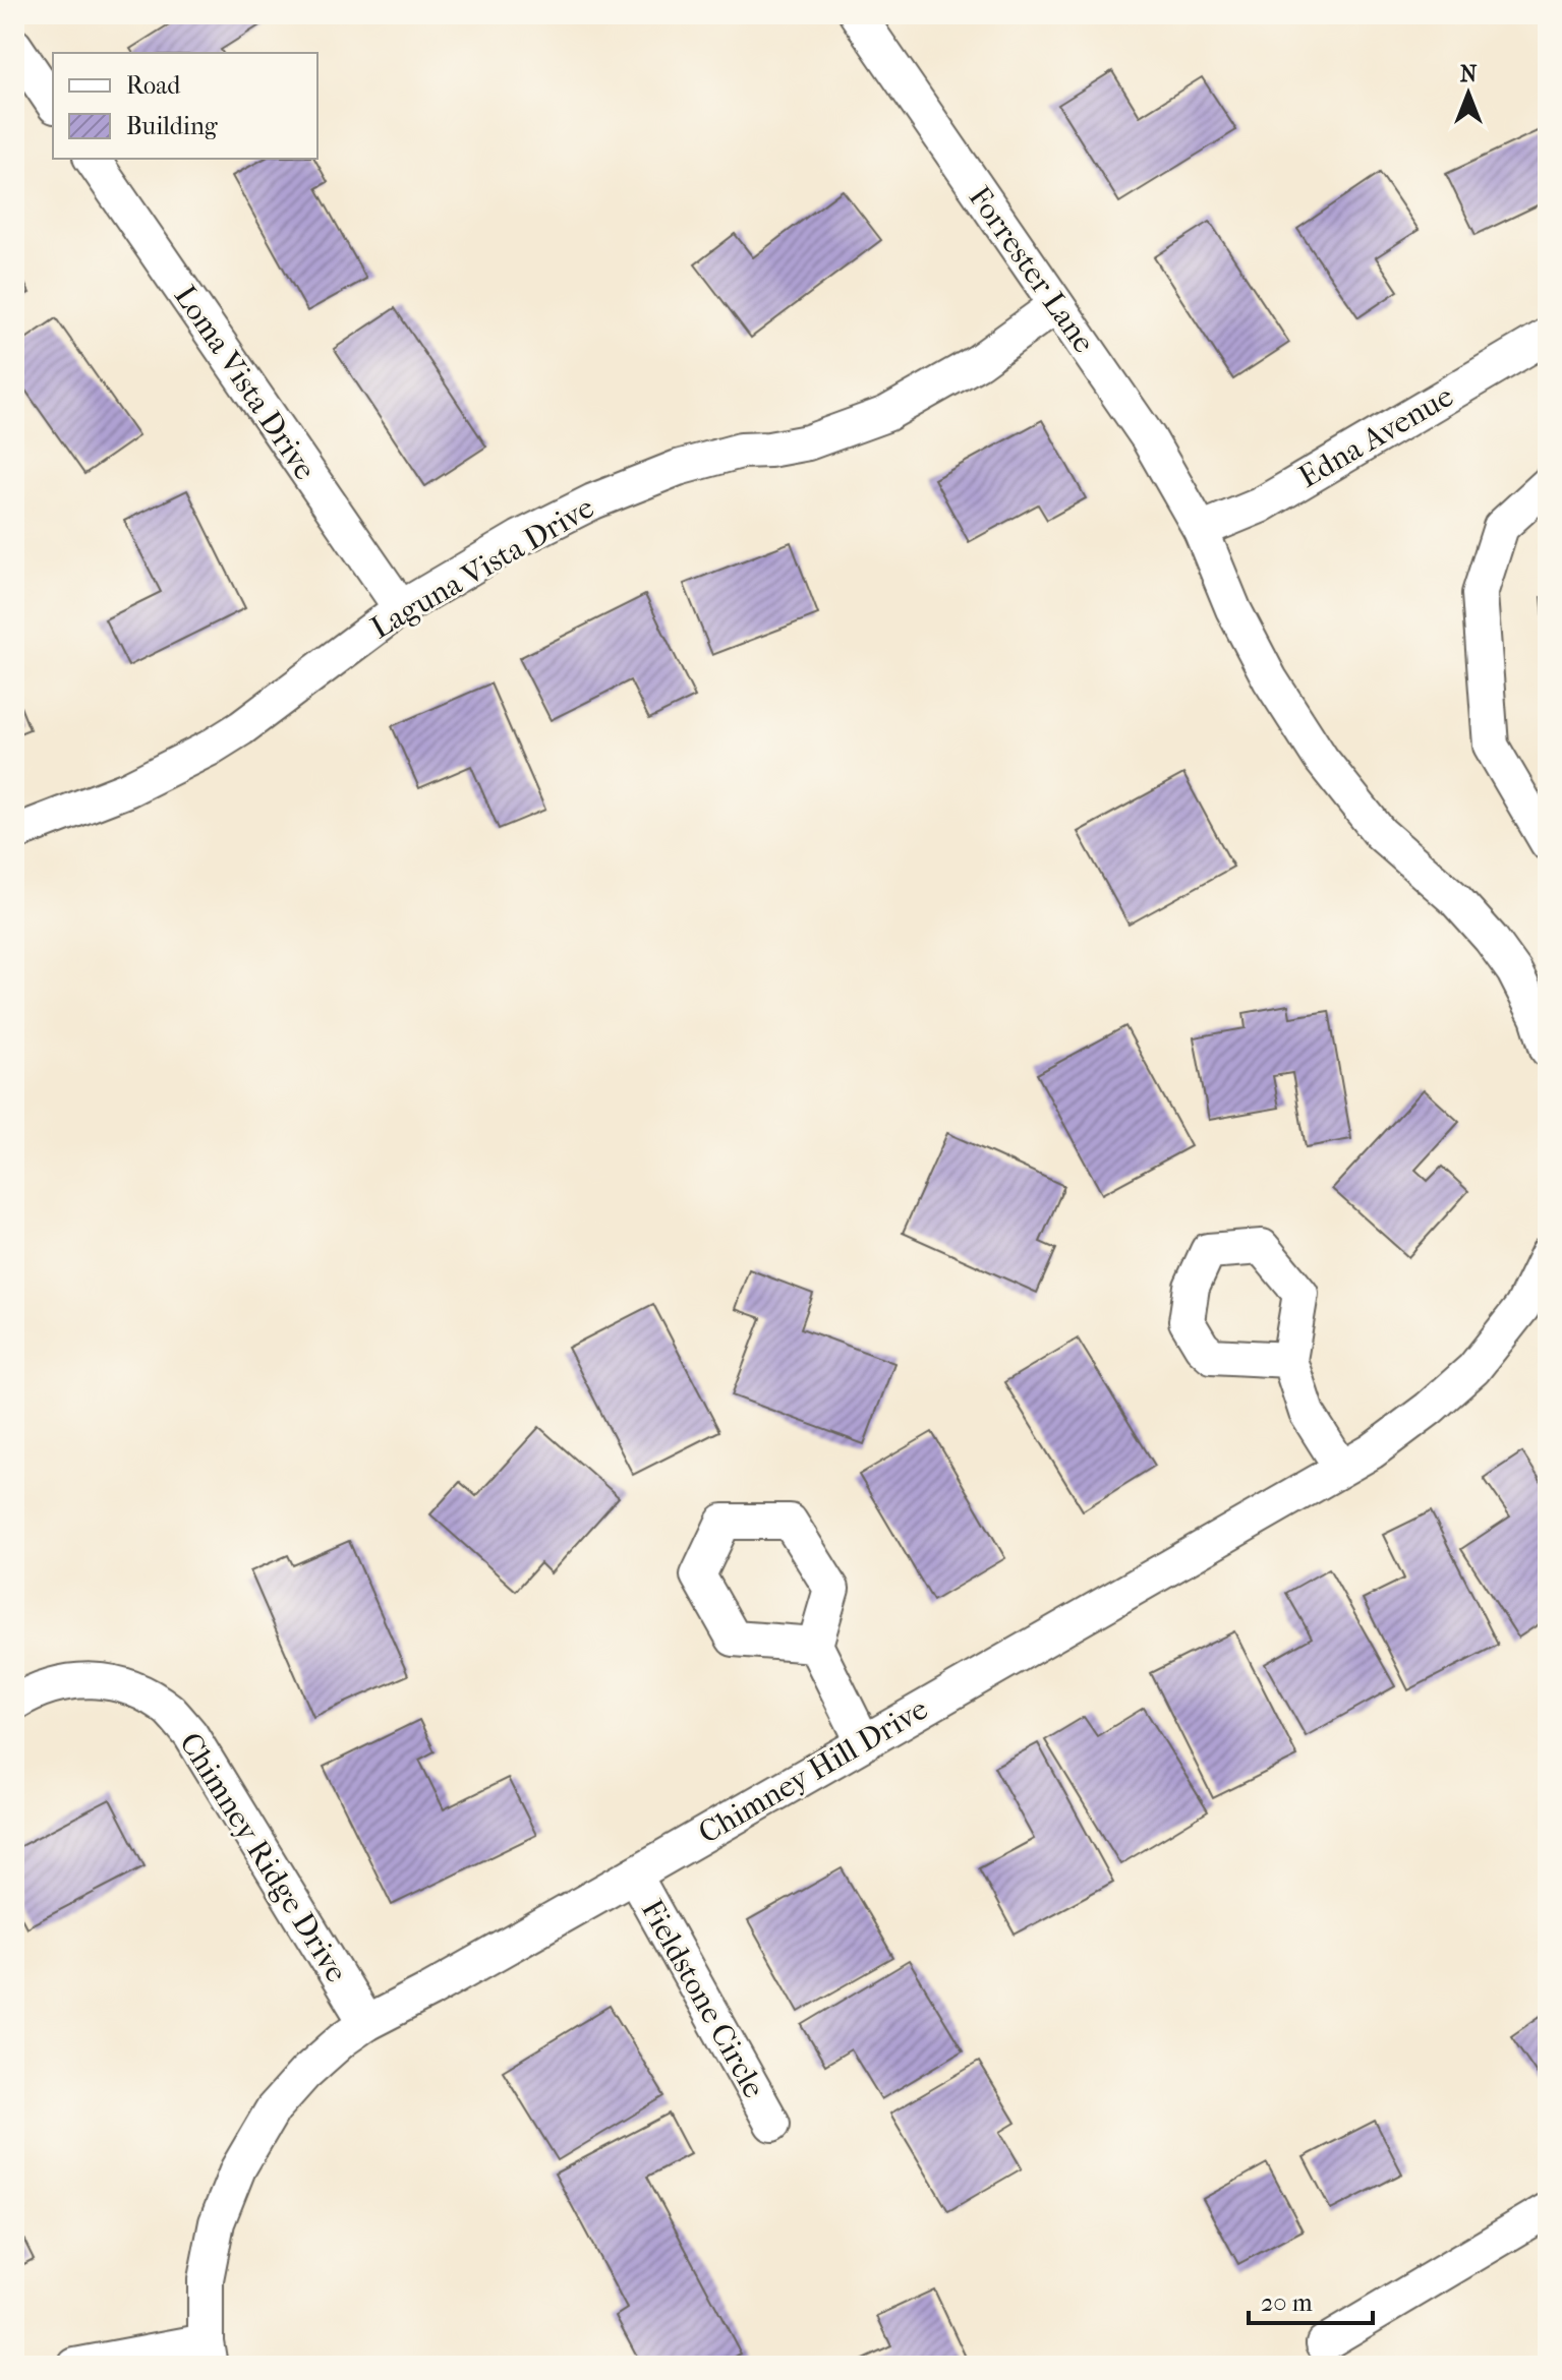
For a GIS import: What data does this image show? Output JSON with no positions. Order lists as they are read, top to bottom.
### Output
{
  "streets": {
    "street": [
      "Forrester Lane",
      "Loma Vista Drive",
      "Edna Avenue",
      "Laguna Vista Drive",
      "Chimney Hill Drive",
      "Chimney Ridge Drive",
      "Fieldstone Circle"
    ]
  },
  "crossings": [
    ["Forrester Lane", "Edna Avenue"],
    ["Forrester Lane", "Laguna Vista Drive"],
    ["Loma Vista Drive", "Laguna Vista Drive"],
    ["Chimney Hill Drive", "Chimney Ridge Drive"],
    ["Chimney Hill Drive", "Fieldstone Circle"]
  ],
  "legend": ["Road", "Building"],
  "scale_bar": "20 m",
  "north": "top"
}
